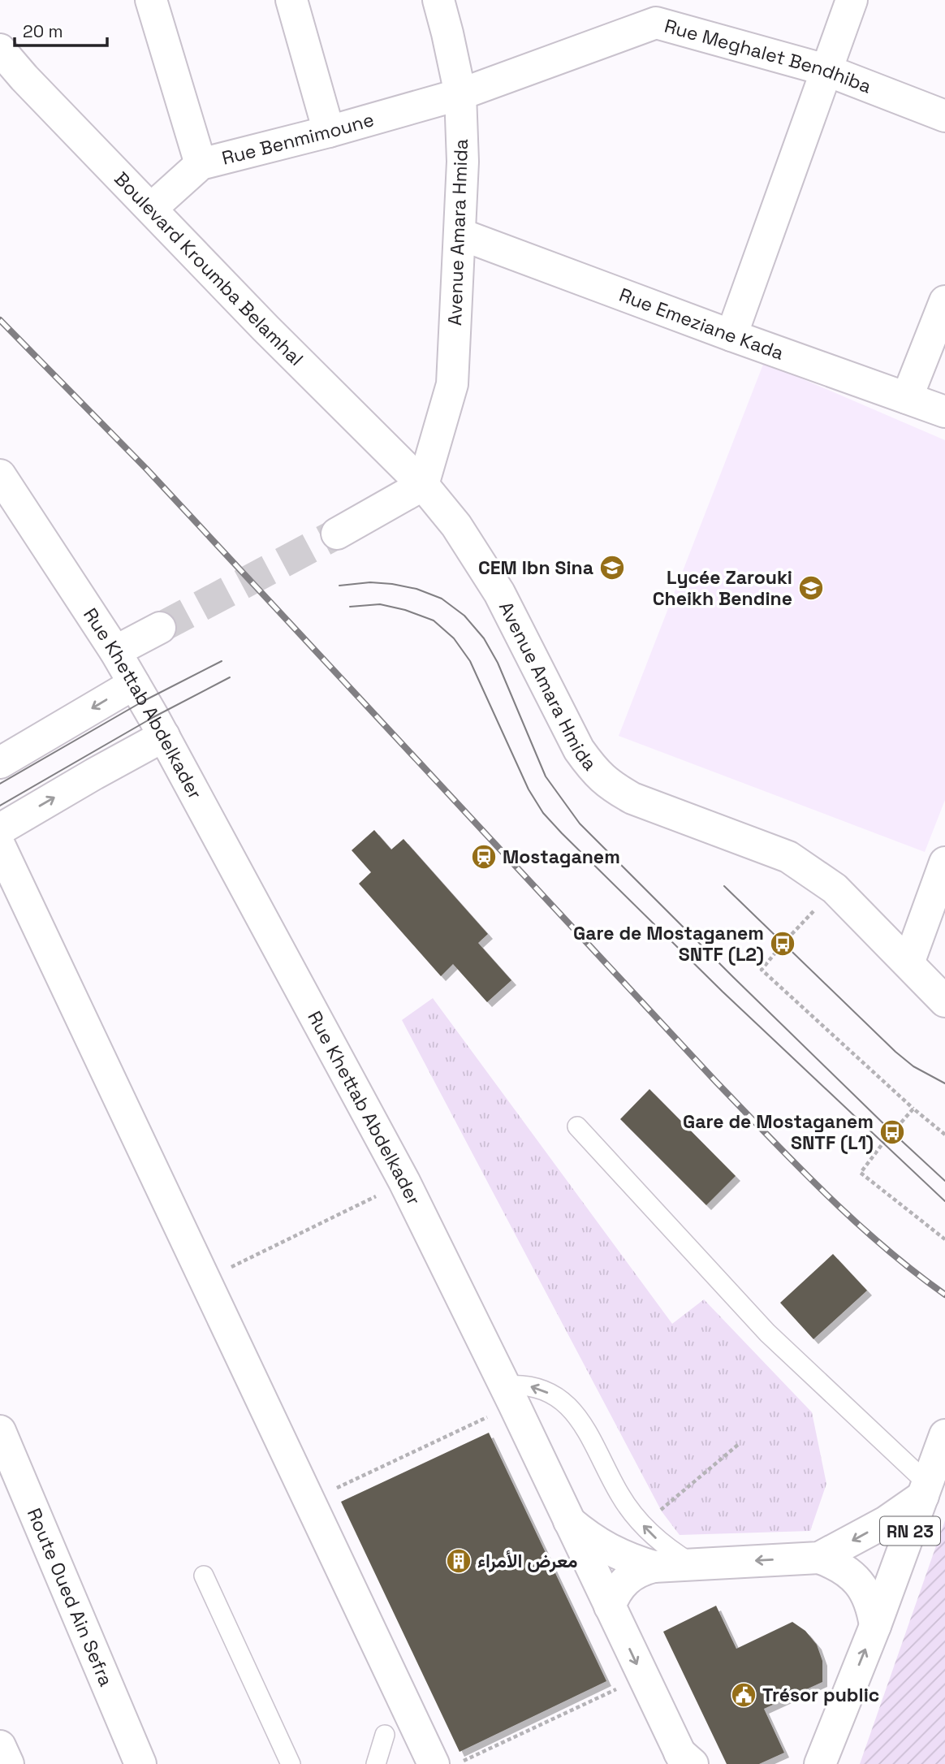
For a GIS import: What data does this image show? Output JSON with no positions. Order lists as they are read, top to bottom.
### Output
{
  "streets": {
    "street": [
      "Rue Meghalet Bendhiba",
      "Rue Benmimoune",
      "Avenue Amara Hmida",
      "Boulevard Kroumba Belamhal",
      "Rue Emeziane Kada",
      "Rue Khettab Abdelkader",
      "RN 23",
      "Route Oued Ain Sefra"
    ]
  },
  "crossings": [
    ["Rue Meghalet Bendhiba", "Rue Benmimoune"],
    ["Rue Meghalet Bendhiba", "Avenue Amara Hmida"],
    ["Rue Benmimoune", "Avenue Amara Hmida"],
    ["Rue Benmimoune", "Boulevard Kroumba Belamhal"],
    ["Avenue Amara Hmida", "Boulevard Kroumba Belamhal"],
    ["Avenue Amara Hmida", "Rue Emeziane Kada"]
  ],
  "places": {
    "school or university": ["CEM Ibn Sina", "Lycée Zarouki Cheikh Bendine"],
    "station": ["Mostaganem"],
    "bus stop": ["Gare de Mostaganem SNTF (L2)", "Gare de Mostaganem SNTF (L1)"],
    "building": ["معرض الأمراء"],
    "public building": ["Trésor public"]
  },
  "scale_bar": "20 m"
}
